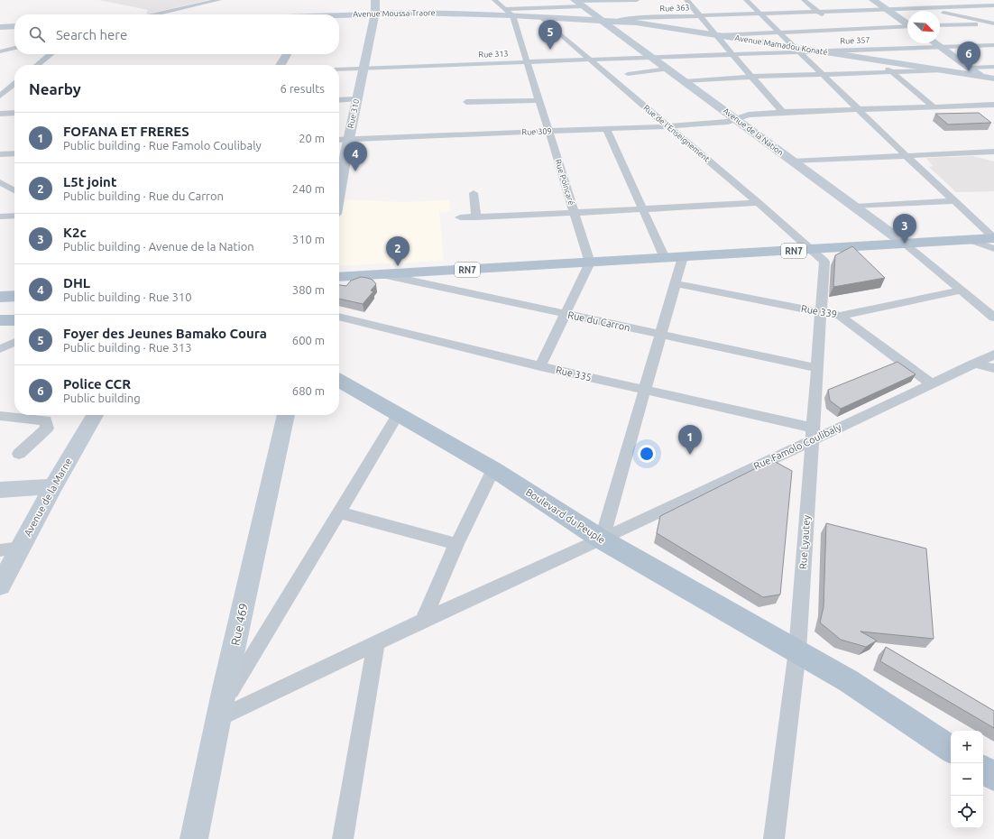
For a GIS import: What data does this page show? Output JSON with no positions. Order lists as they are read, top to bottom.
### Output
{
  "streets": {
    "main road": ["RN7", "Boulevard du Peuple"],
    "street": [
      "Rue 363",
      "Avenue Moussa Traore",
      "Rue 357",
      "Avenue Mamadou Konaté",
      "Rue 313",
      "Rue 310",
      "Rue 309",
      "Avenue de la Nation",
      "Rue de l'Enseignement",
      "Rue Poincaré",
      "Rue 339",
      "Rue du Carron",
      "Rue 335",
      "Rue Famolo Coulibaly",
      "Avenue de la Marne",
      "Rue Lyautey",
      "Rue 469"
    ]
  },
  "crossings": [
    ["Rue 363", "Avenue Mamadou Konaté"],
    ["Avenue Moussa Traore", "Avenue Mamadou Konaté"],
    ["Avenue Moussa Traore", "Rue 310"],
    ["Avenue Moussa Traore", "Avenue de la Nation"],
    ["Avenue Moussa Traore", "Rue de l'Enseignement"],
    ["Avenue Moussa Traore", "Rue Poincaré"],
    ["Rue 357", "Avenue Mamadou Konaté"],
    ["Avenue Mamadou Konaté", "Avenue de la Nation"],
    ["Rue 313", "Rue 310"],
    ["Rue 313", "Avenue de la Nation"],
    ["Rue 313", "Rue de l'Enseignement"],
    ["Rue 313", "Rue Poincaré"],
    ["Rue 310", "Rue 309"],
    ["Rue 309", "Avenue de la Nation"],
    ["Rue 309", "Rue de l'Enseignement"],
    ["Rue 309", "Rue Poincaré"],
    ["Avenue de la Nation", "RN7"],
    ["Rue de l'Enseignement", "RN7"],
    ["Rue de l'Enseignement", "Rue Lyautey"],
    ["Rue Poincaré", "RN7"],
    ["RN7", "Rue du Carron"],
    ["RN7", "Rue Lyautey"],
    ["Rue 339", "Rue Lyautey"],
    ["Rue du Carron", "Rue Lyautey"],
    ["Rue 335", "Rue Famolo Coulibaly"],
    ["Rue 335", "Rue Lyautey"],
    ["Rue Famolo Coulibaly", "Boulevard du Peuple"],
    ["Rue Famolo Coulibaly", "Rue Lyautey"],
    ["Rue Famolo Coulibaly", "Rue 469"],
    ["Boulevard du Peuple", "Rue Lyautey"]
  ],
  "north": "bottom right",
  "page": {
    "search": "Search here",
    "pins": [
      "5",
      "6",
      "4",
      "3",
      "2",
      "1"
    ],
    "heading": ["Nearby", "6 results"],
    "list": [
      {
        "mark": "1",
        "name": "FOFANA ET FRERES",
        "note": "Public building · Rue Famolo Coulibaly",
        "value": "20 m"
      },
      {
        "mark": "2",
        "name": "L5t joint",
        "note": "Public building · Rue du Carron",
        "value": "240 m"
      },
      {
        "mark": "3",
        "name": "K2c",
        "note": "Public building · Avenue de la Nation",
        "value": "310 m"
      },
      {
        "mark": "4",
        "name": "DHL",
        "note": "Public building · Rue 310",
        "value": "380 m"
      },
      {
        "mark": "5",
        "name": "Foyer des Jeunes Bamako Coura",
        "note": "Public building · Rue 313",
        "value": "600 m"
      },
      {
        "mark": "6",
        "name": "Police CCR",
        "note": "Public building",
        "value": "680 m"
      }
    ],
    "map_buttons": ["+", "−"]
  }
}
